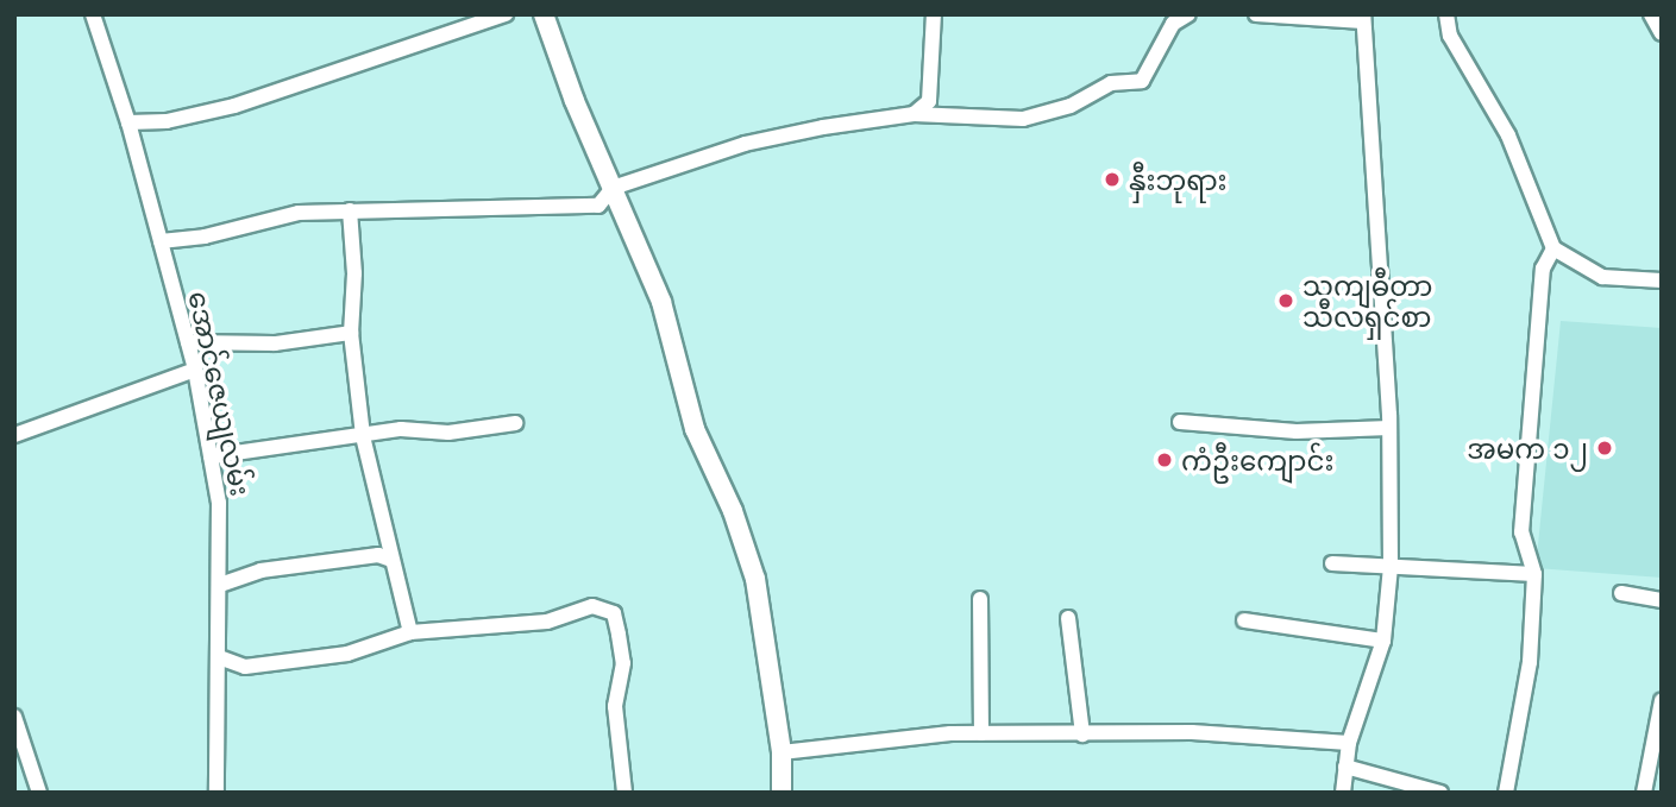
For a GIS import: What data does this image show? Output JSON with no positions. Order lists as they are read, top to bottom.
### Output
{
  "streets": {
    "street": ["အောင်ဇေယျလမ်း"]
  },
  "places": [
    "နှီးဘုရား",
    "သကျဓီတာ သီလရှင်စာ",
    "အမက ၁၂",
    "ကံဦးကျောင်း"
  ]
}
